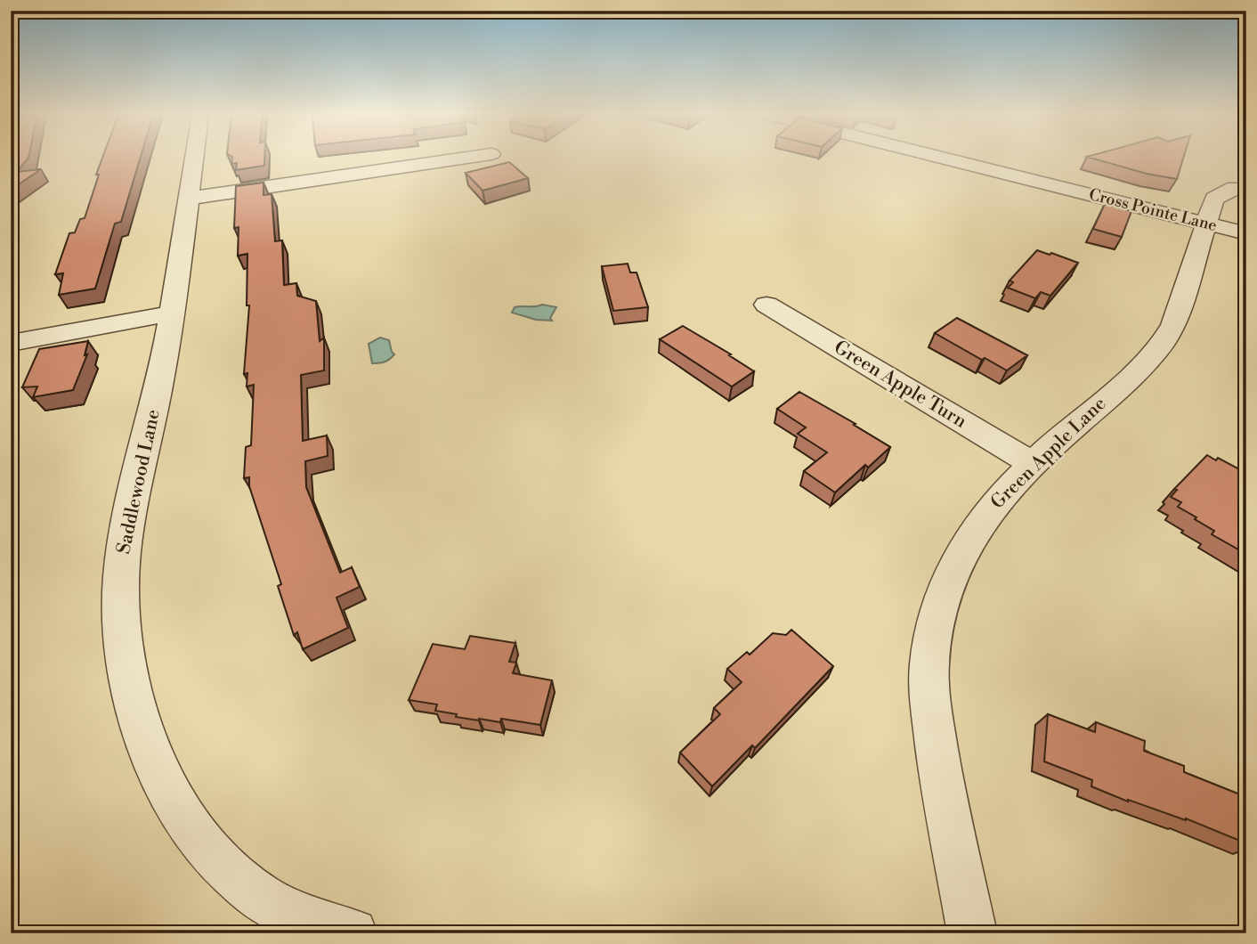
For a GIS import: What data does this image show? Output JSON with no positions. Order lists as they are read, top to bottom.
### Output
{
  "streets": {
    "street": [
      "Cross Pointe Lane",
      "Green Apple Turn",
      "Green Apple Lane",
      "Saddlewood Lane"
    ]
  },
  "crossings": [
    ["Cross Pointe Lane", "Green Apple Lane"],
    ["Green Apple Turn", "Green Apple Lane"]
  ]
}
